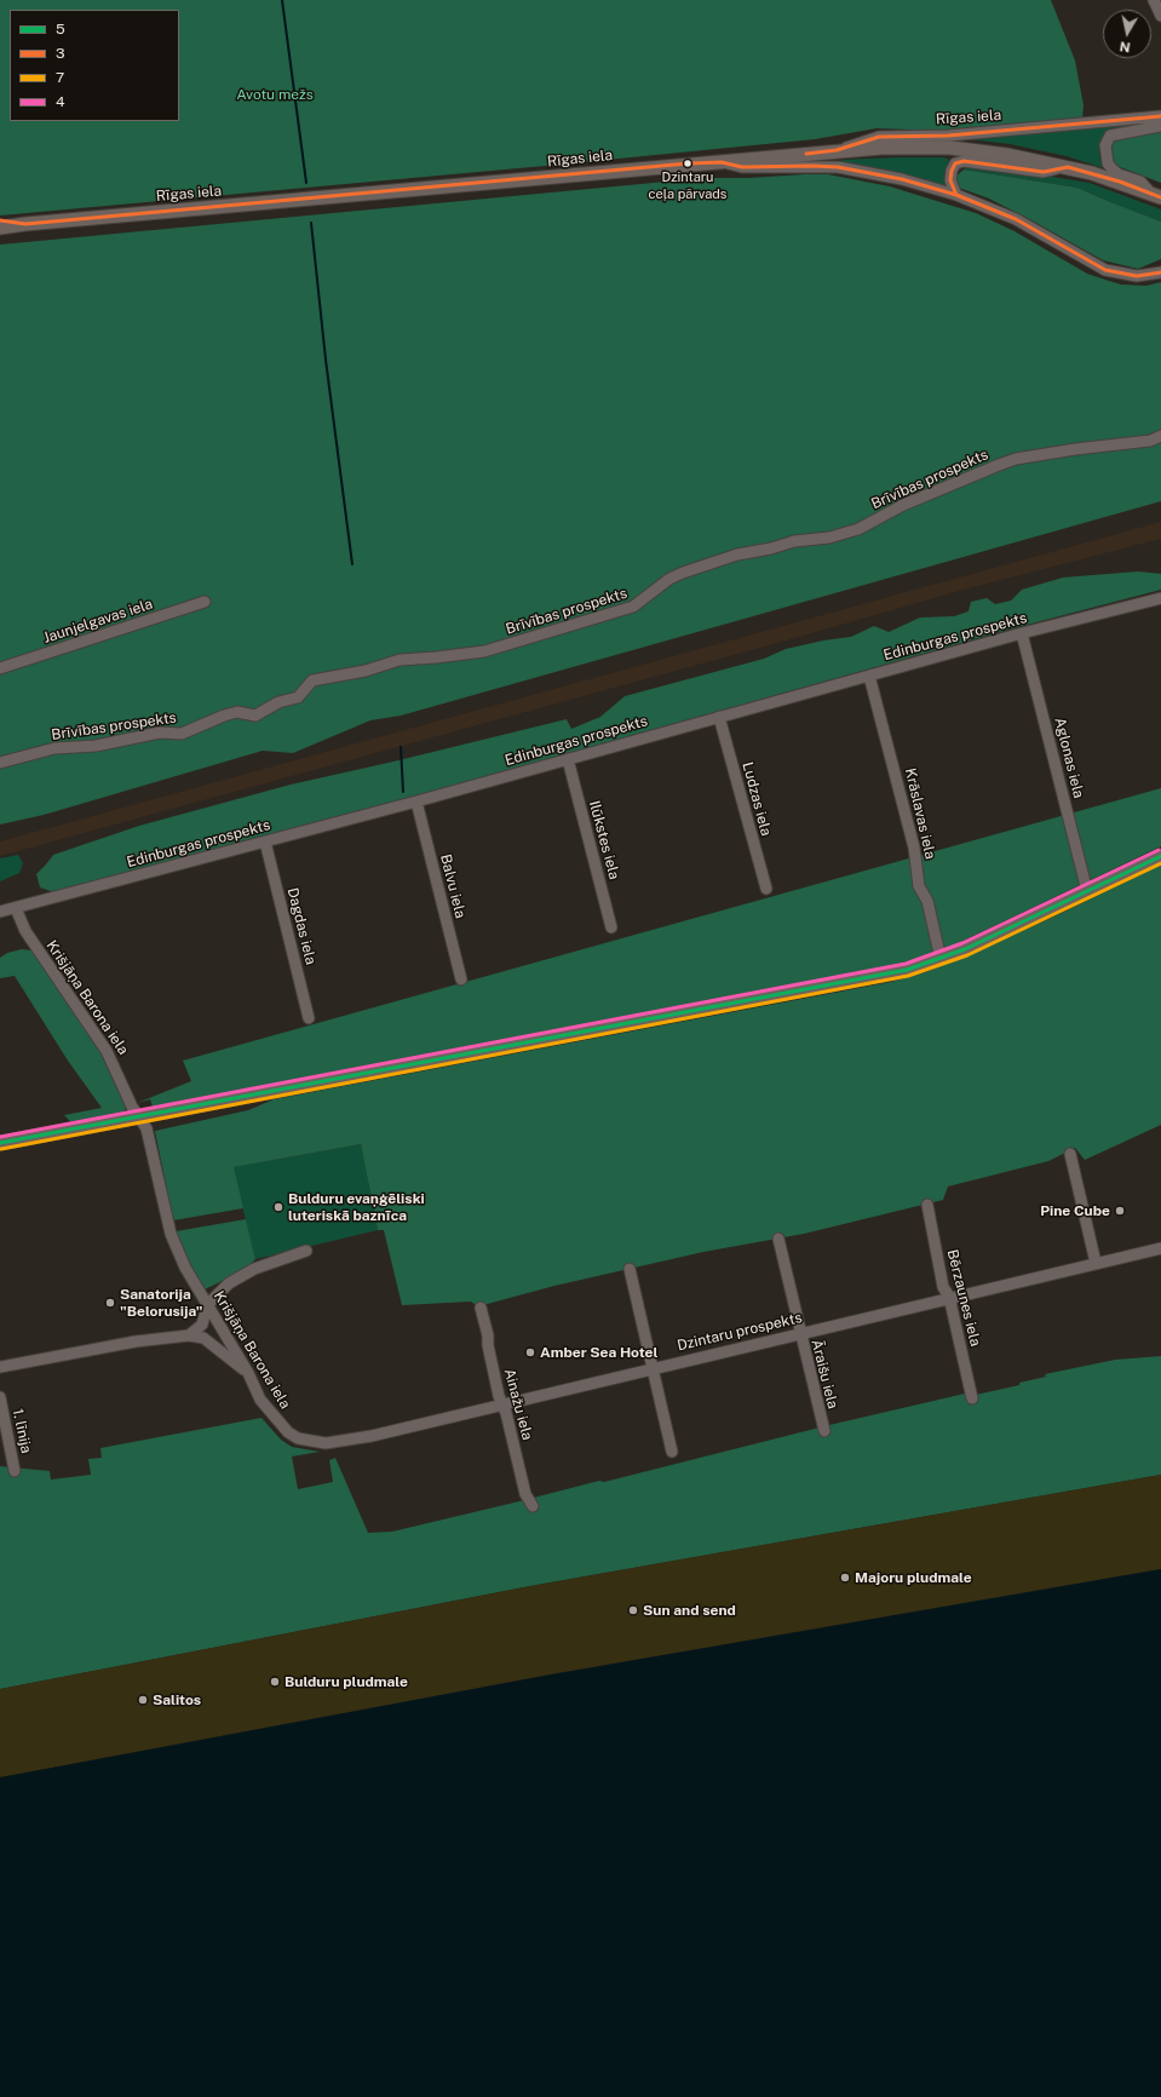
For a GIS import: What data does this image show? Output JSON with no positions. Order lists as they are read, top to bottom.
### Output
{
  "streets": {
    "main road": ["Rīgas iela"],
    "street": [
      "Brīvības prospekts",
      "Jaunjelgavas iela",
      "Edinburgas prospekts",
      "Aglonas iela",
      "Ludzas iela",
      "Krāslavas iela",
      "Ilūkstes iela",
      "Balvu iela",
      "Dagdas iela",
      "Krišjāņa Barona iela",
      "Bērzaunes iela",
      "Dzintaru prospekts",
      "Āraišu iela",
      "Ainažu iela",
      "1. līnija"
    ]
  },
  "crossings": [
    ["Edinburgas prospekts", "Aglonas iela"],
    ["Edinburgas prospekts", "Ludzas iela"],
    ["Edinburgas prospekts", "Krāslavas iela"],
    ["Edinburgas prospekts", "Ilūkstes iela"],
    ["Edinburgas prospekts", "Balvu iela"],
    ["Edinburgas prospekts", "Dagdas iela"],
    ["Edinburgas prospekts", "Krišjāņa Barona iela"],
    ["Krišjāņa Barona iela", "Dzintaru prospekts"],
    ["Bērzaunes iela", "Dzintaru prospekts"],
    ["Dzintaru prospekts", "Āraišu iela"],
    ["Dzintaru prospekts", "Ainažu iela"]
  ],
  "parks": ["Avotu mežs"],
  "places": [
    "Dzintaru ceļa pārvads",
    "Bulduru evaņģēliski luteriskā baznīca",
    "Pine Cube",
    "Sanatorija \"Belorusija\"",
    "Amber Sea Hotel",
    "Majoru pludmale",
    "Sun and send",
    "Bulduru pludmale",
    "Salitos"
  ],
  "lines": [
    "transit line 3",
    "transit line 4",
    "transit line 5",
    "transit line 7"
  ],
  "legend": [
    "5",
    "3",
    "7",
    "4"
  ],
  "north": "bottom"
}
